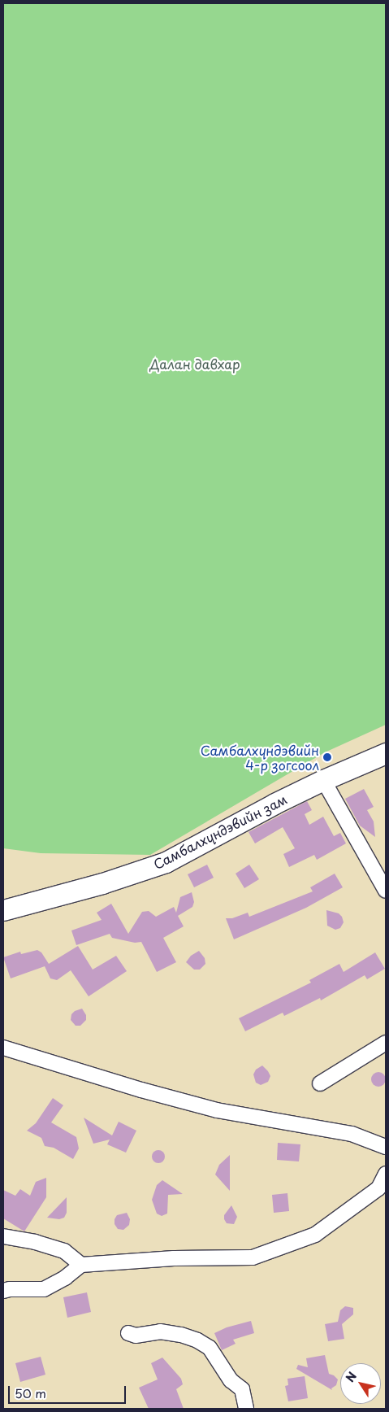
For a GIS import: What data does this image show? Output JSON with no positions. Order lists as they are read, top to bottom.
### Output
{
  "streets": {
    "street": ["Самбалхүндэвийн зам"]
  },
  "parks": ["Далан давхар"],
  "places": ["Самбалхүндэвийн 4-р зогсоол"],
  "scale_bar": "50 m",
  "north": "top left"
}
